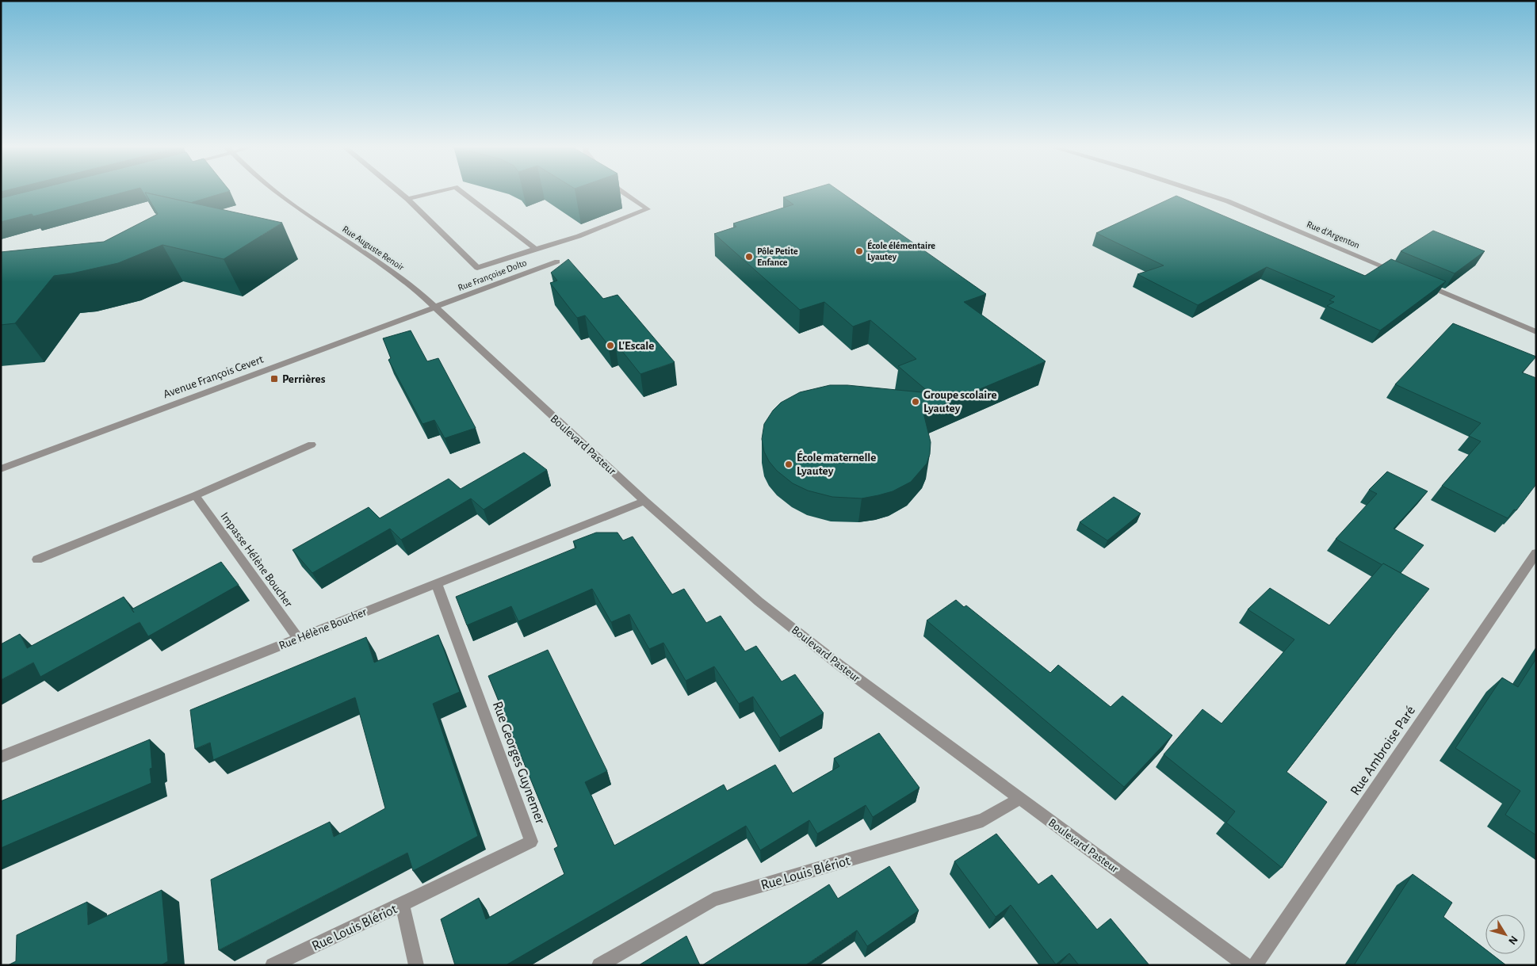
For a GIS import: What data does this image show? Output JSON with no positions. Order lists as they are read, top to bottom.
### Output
{
  "streets": {
    "street": [
      "Rue d'Argenton",
      "Rue Auguste Renoir",
      "Rue Françoise Dolto",
      "Avenue François Cevert",
      "Boulevard Pasteur",
      "Impasse Hélène Boucher",
      "Rue Hélène Boucher",
      "Rue Ambroise Paré",
      "Rue Georges Guynemer",
      "Rue Louis Blériot"
    ]
  },
  "crossings": [
    ["Rue Auguste Renoir", "Rue Françoise Dolto"],
    ["Rue Auguste Renoir", "Avenue François Cevert"],
    ["Rue Auguste Renoir", "Boulevard Pasteur"],
    ["Rue Françoise Dolto", "Avenue François Cevert"],
    ["Rue Françoise Dolto", "Boulevard Pasteur"],
    ["Avenue François Cevert", "Boulevard Pasteur"],
    ["Boulevard Pasteur", "Rue Hélène Boucher"],
    ["Boulevard Pasteur", "Rue Louis Blériot"],
    ["Impasse Hélène Boucher", "Rue Hélène Boucher"],
    ["Rue Hélène Boucher", "Rue Georges Guynemer"],
    ["Rue Georges Guynemer", "Rue Louis Blériot"]
  ],
  "places": {
    "other": [
      "École élémentaire Lyautey",
      "Pôle Petite Enfance",
      "L'Escale",
      "Groupe scolaire Lyautey",
      "École maternelle Lyautey"
    ],
    "transit": ["Perrières"]
  },
  "north": "bottom right"
}
